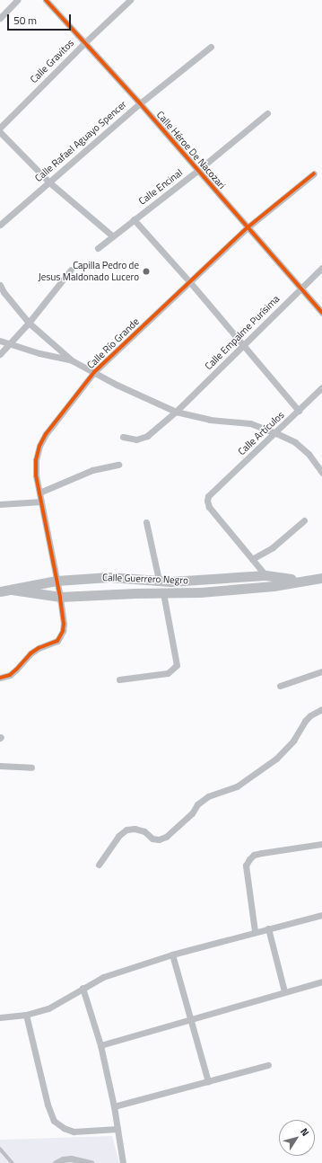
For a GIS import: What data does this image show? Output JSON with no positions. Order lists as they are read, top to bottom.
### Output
{
  "streets": {
    "street": [
      "Calle Gravitos",
      "Calle Rafael Aguayo Spencer",
      "Calle Héroe De Nacozari",
      "Calle Encinal",
      "Calle Empalme Purísima",
      "Calle Río Grande",
      "Calle Artículos",
      "Calle Guerrero Negro"
    ]
  },
  "crossings": [
    ["Calle Gravitos", "Calle Héroe De Nacozari"],
    ["Calle Rafael Aguayo Spencer", "Calle Héroe De Nacozari"],
    ["Calle Héroe De Nacozari", "Calle Encinal"],
    ["Calle Héroe De Nacozari", "Calle Empalme Purísima"],
    ["Calle Héroe De Nacozari", "Calle Río Grande"],
    ["Calle Río Grande", "Calle Guerrero Negro"]
  ],
  "places": ["Capilla Pedro de Jesus Maldonado Lucero"],
  "scale_bar": "50 m",
  "north": "top right"
}
